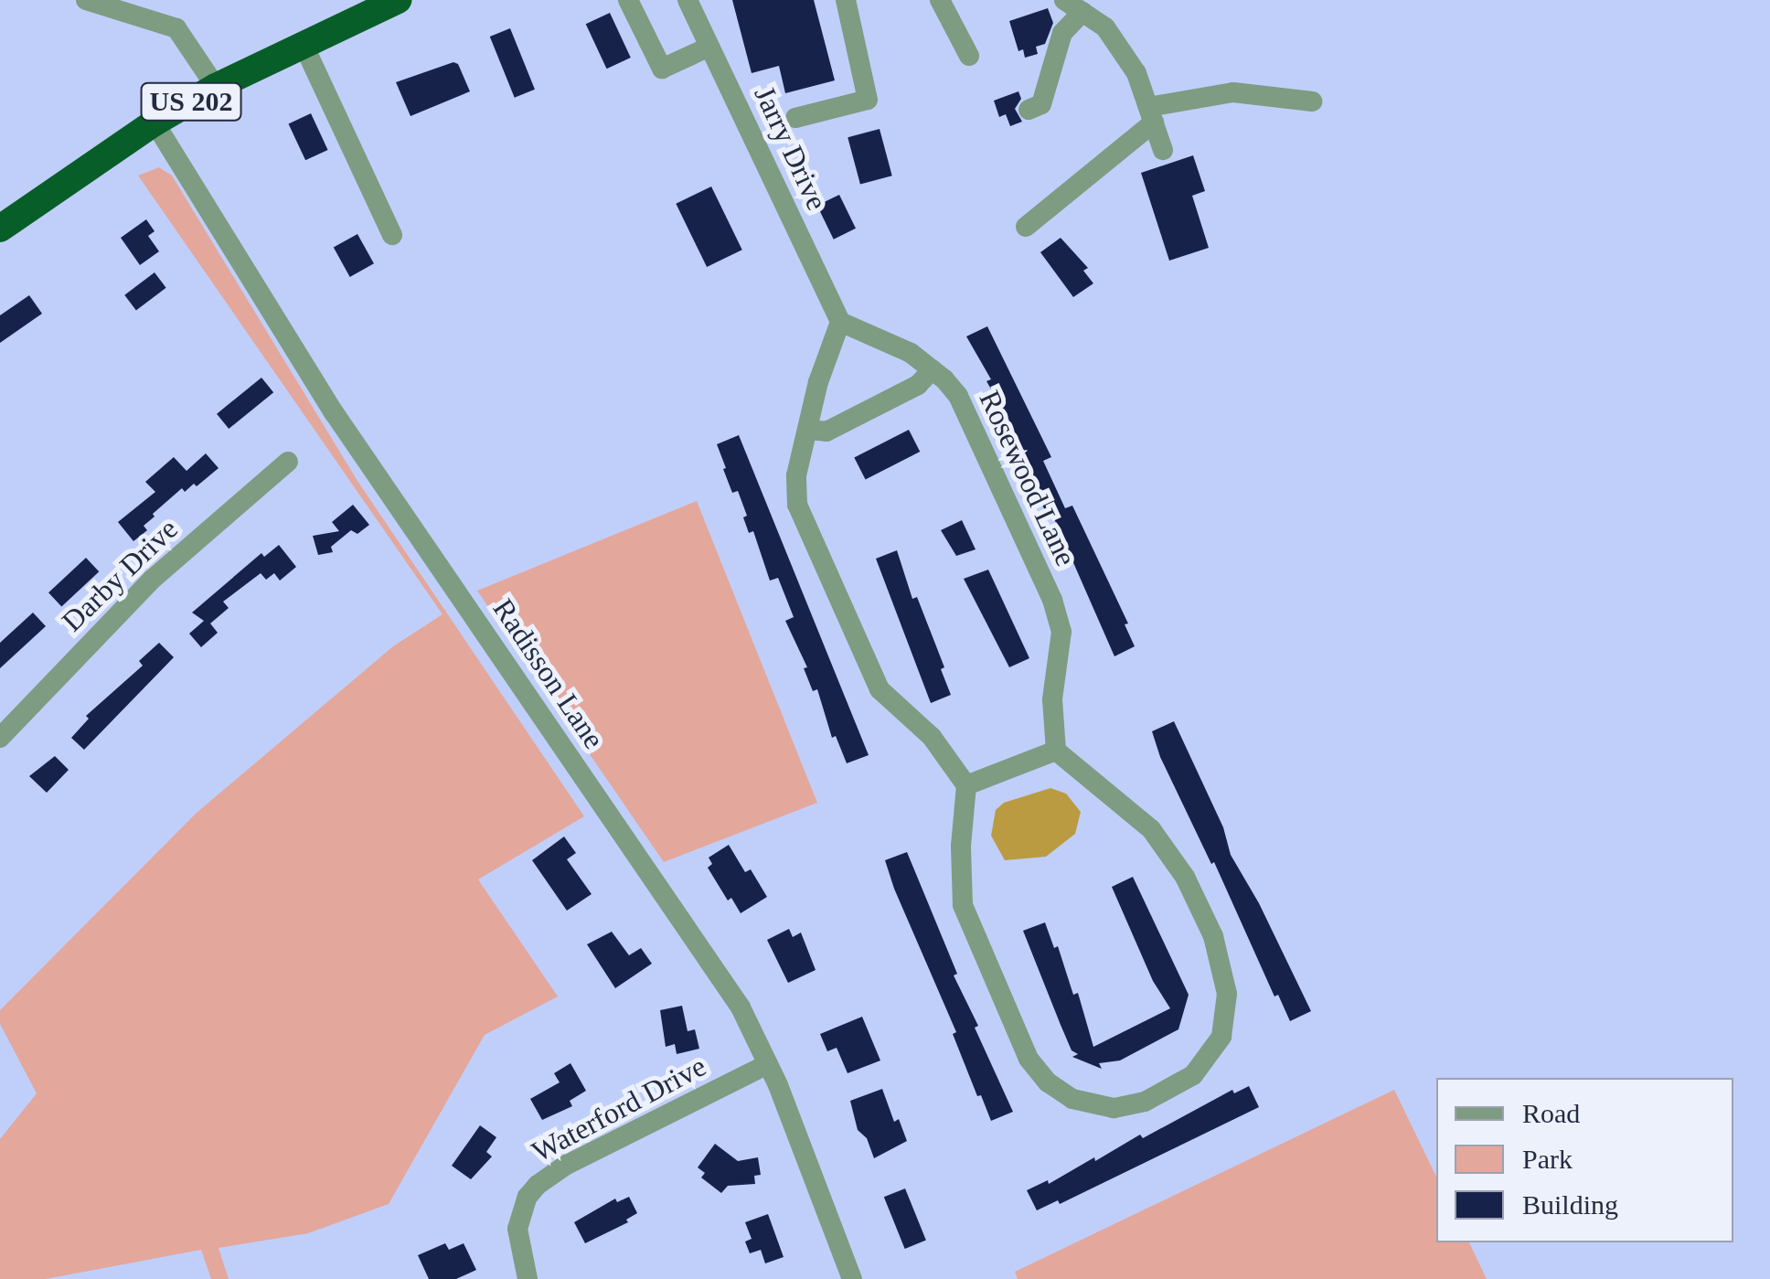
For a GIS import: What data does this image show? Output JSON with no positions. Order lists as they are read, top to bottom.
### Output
{
  "streets": {
    "highway": ["US 202"],
    "street": [
      "Jarry Drive",
      "Rosewood Lane",
      "Darby Drive",
      "Radisson Lane",
      "Waterford Drive"
    ]
  },
  "crossings": [
    ["US 202", "Radisson Lane"],
    ["Jarry Drive", "Rosewood Lane"],
    ["Radisson Lane", "Waterford Drive"]
  ],
  "legend": ["Road", "Park", "Building"]
}
